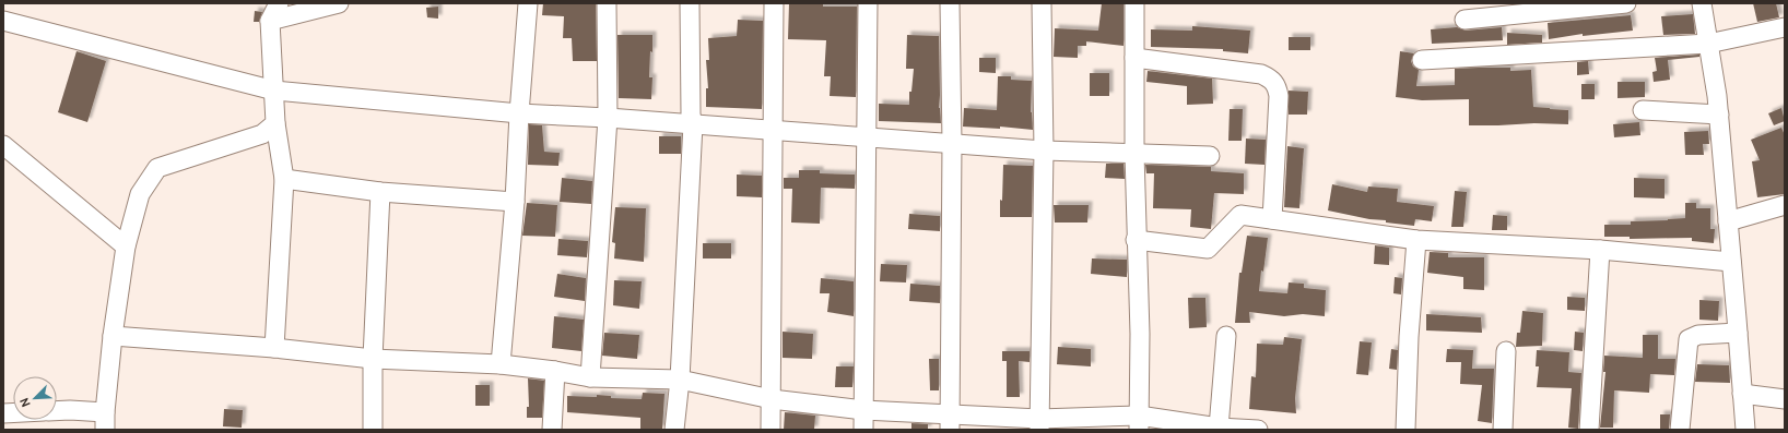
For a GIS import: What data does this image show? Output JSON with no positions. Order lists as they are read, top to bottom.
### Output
{
  "north": "bottom left"
}
